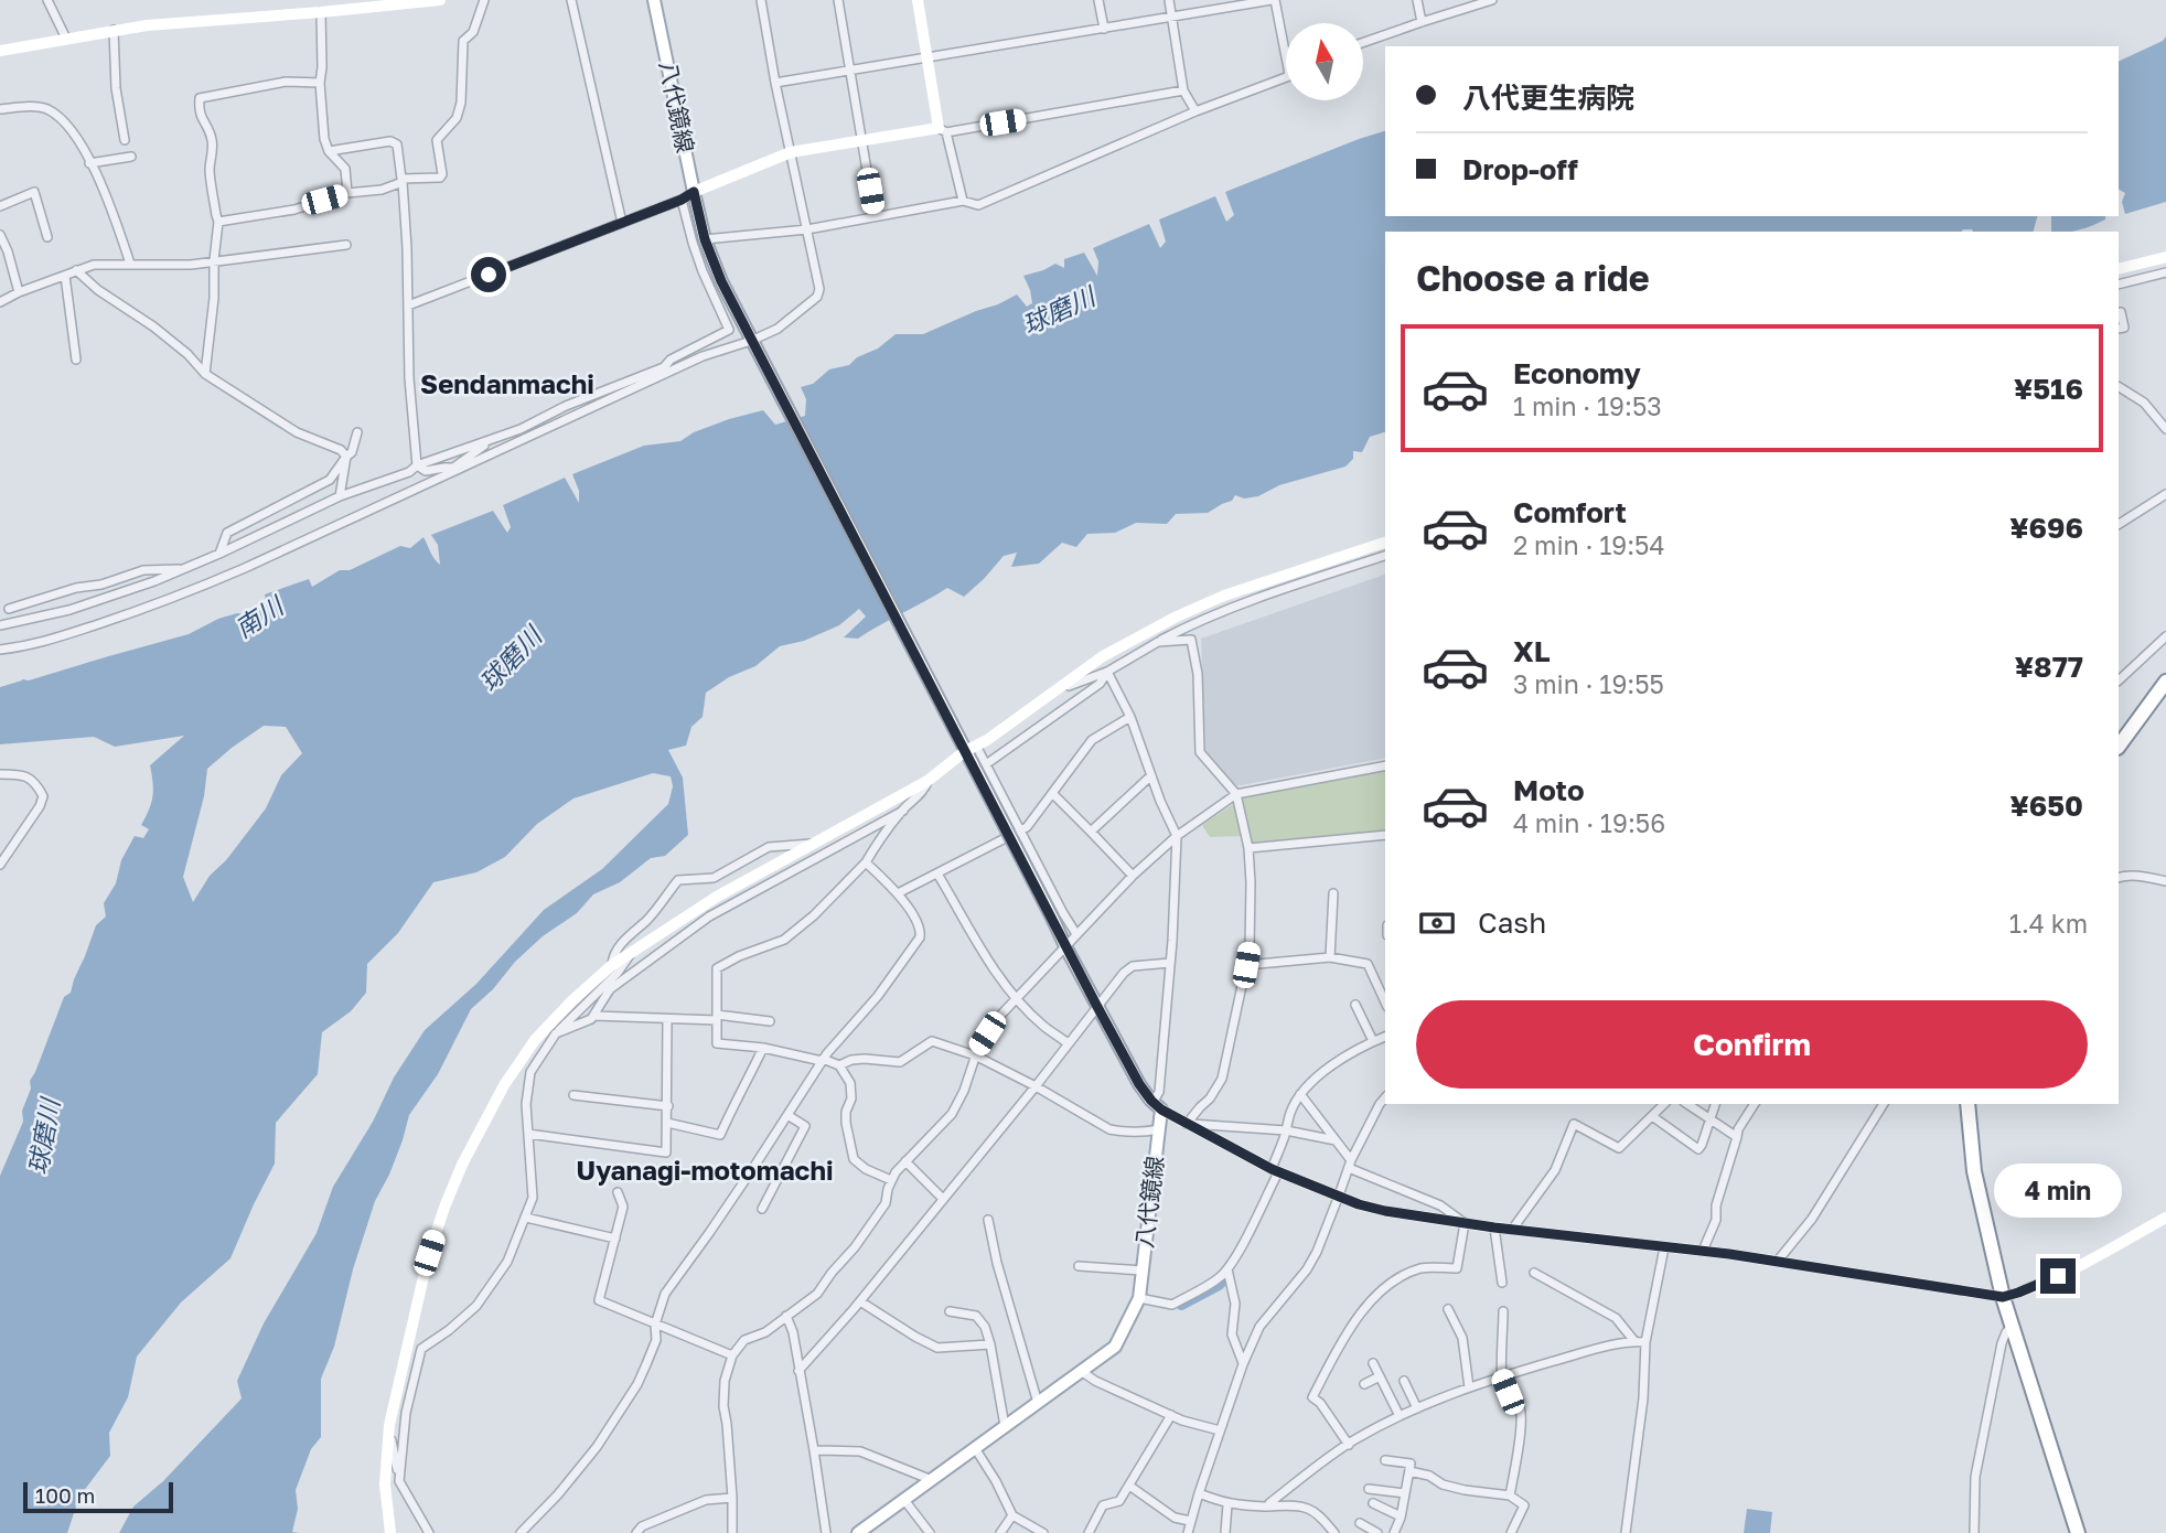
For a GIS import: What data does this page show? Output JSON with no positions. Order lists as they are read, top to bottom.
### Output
{
  "streets": {
    "street": ["八代鏡線"]
  },
  "districts": ["Sendanmachi", "Uyanagi-motomachi"],
  "water": ["球磨川", "南川"],
  "scale_bar": "100 m",
  "north": "top",
  "page": {
    "banner": ["八代更生病院", "Drop-off"],
    "heading": "Choose a ride",
    "list": [
      {
        "name": "Economy",
        "note": "1 min · 19:53",
        "value": "¥516"
      },
      {
        "name": "Comfort",
        "note": "2 min · 19:54",
        "value": "¥696"
      },
      {
        "name": "XL",
        "note": "3 min · 19:55",
        "value": "¥877"
      },
      {
        "name": "Moto",
        "note": "4 min · 19:56",
        "value": "¥650"
      }
    ],
    "pay": ["Cash", "1.4 km"],
    "buttons": "Confirm",
    "bubble": "4 min",
    "scale": "100 m"
  }
}
